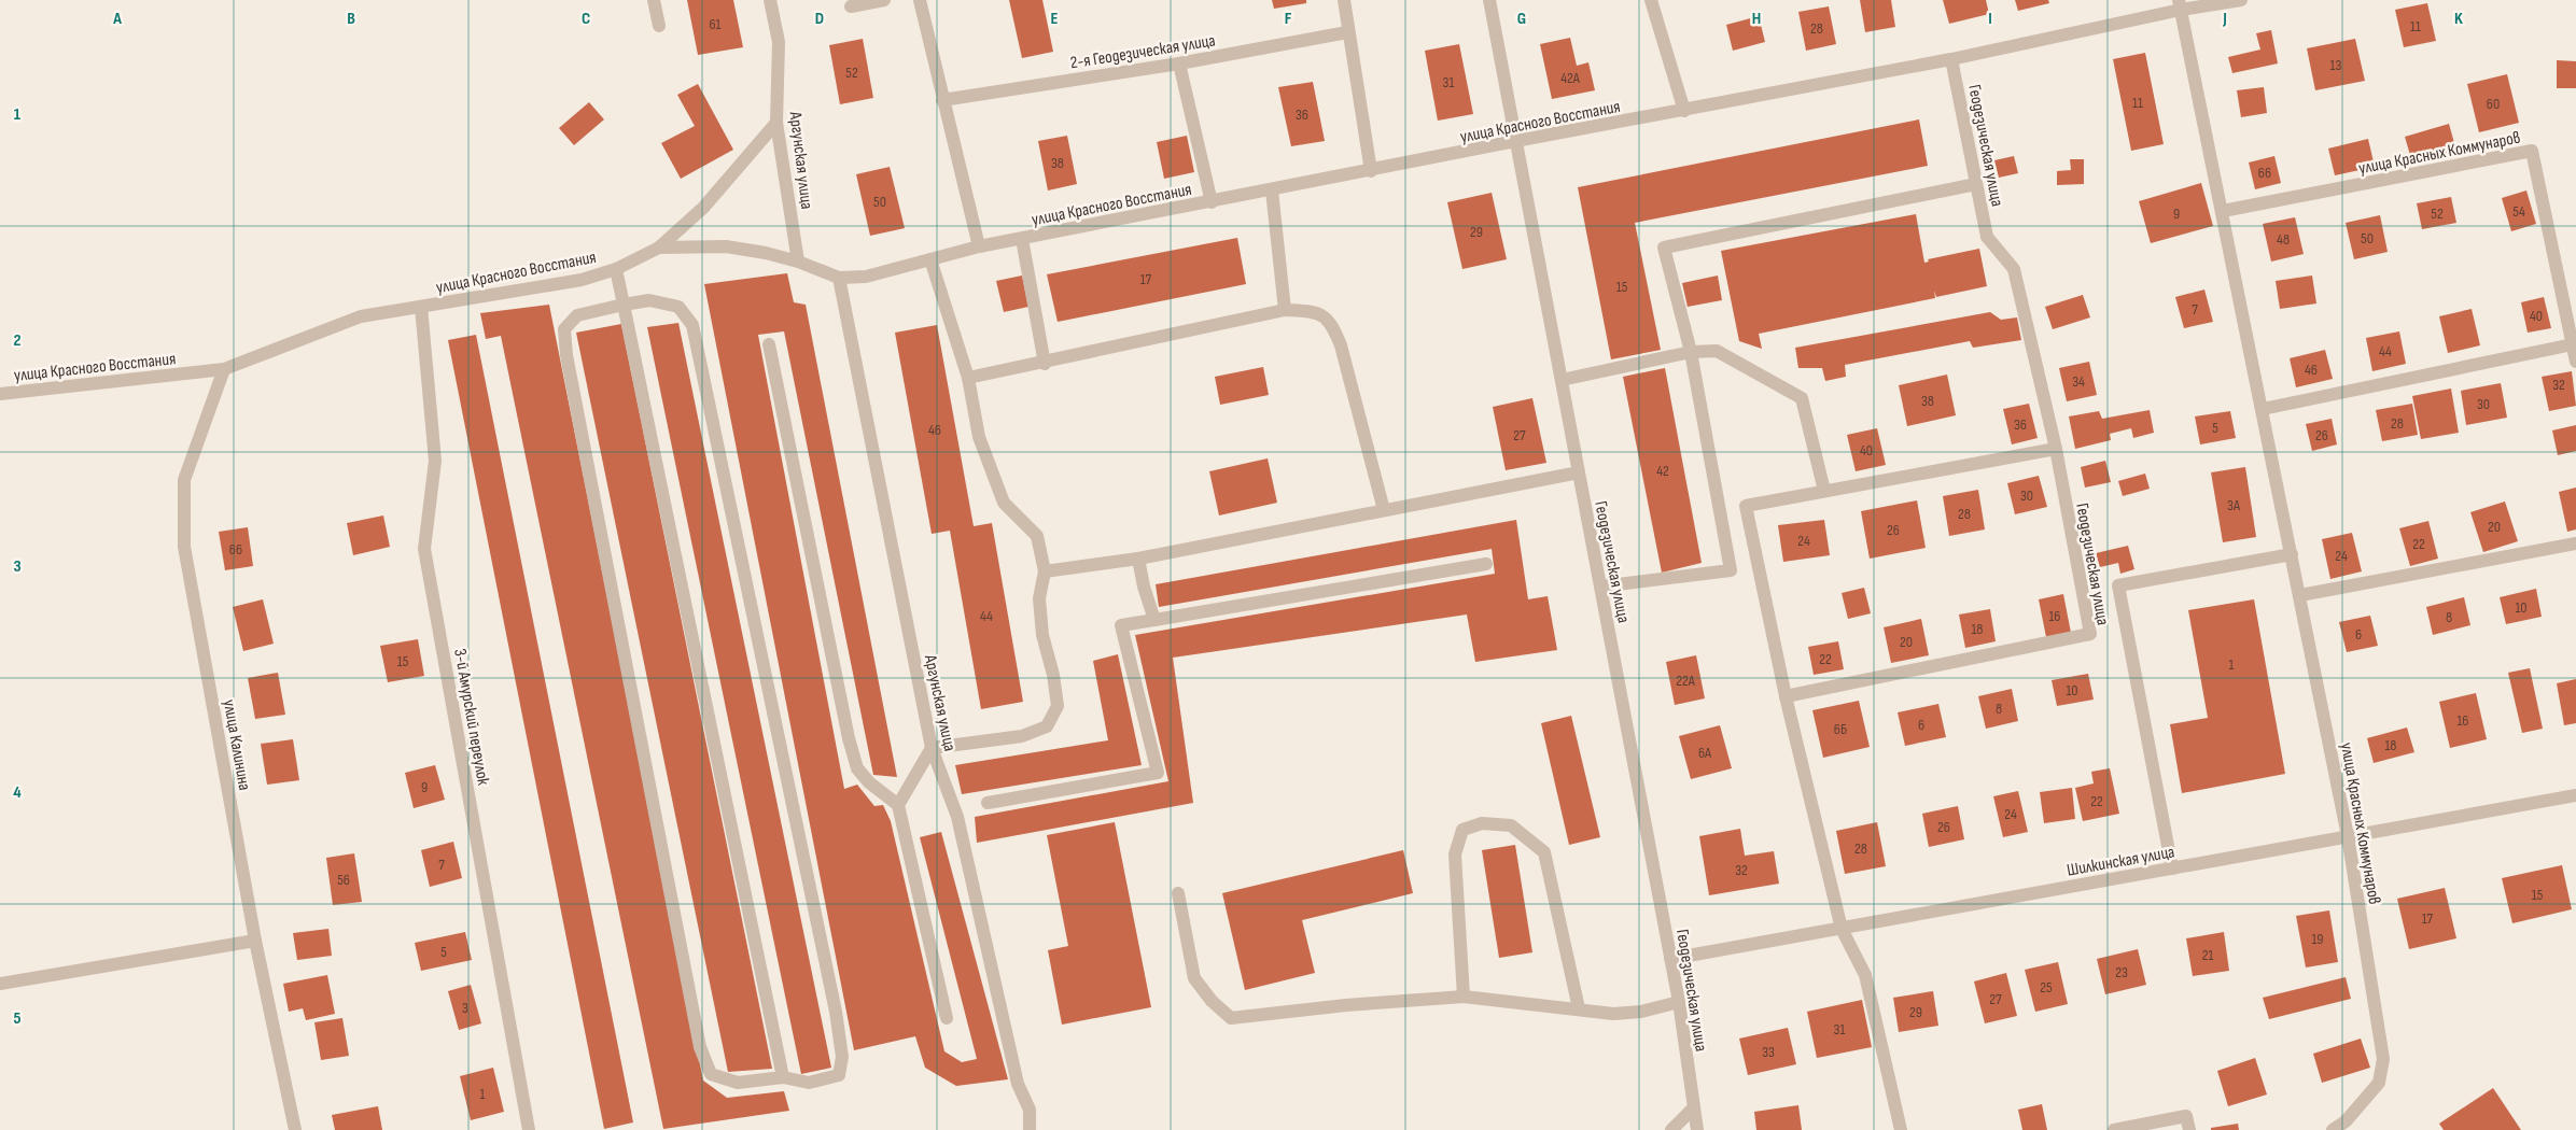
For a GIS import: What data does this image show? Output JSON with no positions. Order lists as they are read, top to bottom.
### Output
{
  "streets": {
    "street": [
      "2-я Геодезическая улица",
      "улица Красного Восстания",
      "Геодезическая улица",
      "улица Красных Коммунаров",
      "Аргунская улица",
      "3-й Амурский переулок",
      "улица Калинина",
      "Шилкинская улица"
    ]
  },
  "crossings": [
    ["улица Красного Восстания", "Геодезическая улица"],
    ["улица Красного Восстания", "улица Красных Коммунаров"],
    ["улица Красного Восстания", "Аргунская улица"],
    ["улица Красного Восстания", "3-й Амурский переулок"],
    ["улица Красного Восстания", "улица Калинина"],
    ["Геодезическая улица", "Шилкинская улица"],
    ["улица Красных Коммунаров", "Шилкинская улица"]
  ],
  "house_numbers": [
    "61",
    "11",
    "28",
    "13",
    "52",
    "42А",
    "31",
    "11",
    "60",
    "36",
    "38",
    "66",
    "50",
    "54",
    "9",
    "52",
    "29",
    "50",
    "48",
    "17",
    "15",
    "7",
    "40",
    "44",
    "46",
    "34",
    "32",
    "38",
    "30",
    "28",
    "36",
    "5",
    "46",
    "27",
    "26",
    "40",
    "42",
    "30",
    "3А",
    "28",
    "20",
    "26",
    "24",
    "22",
    "66",
    "24",
    "10",
    "44",
    "16",
    "8",
    "18",
    "6",
    "20",
    "22",
    "15",
    "1",
    "22А",
    "10",
    "8",
    "16",
    "6",
    "6Б",
    "18",
    "6А",
    "9",
    "22",
    "24",
    "26",
    "28",
    "7",
    "32",
    "56",
    "15",
    "17",
    "19",
    "5",
    "21",
    "23",
    "25",
    "27",
    "3",
    "29",
    "31",
    "33",
    "1"
  ],
  "grid": {
    "columns": [
      "A",
      "B",
      "C",
      "D",
      "E",
      "F",
      "G",
      "H",
      "I",
      "J",
      "K"
    ],
    "rows": [
      "1",
      "2",
      "3",
      "4",
      "5"
    ]
  }
}
